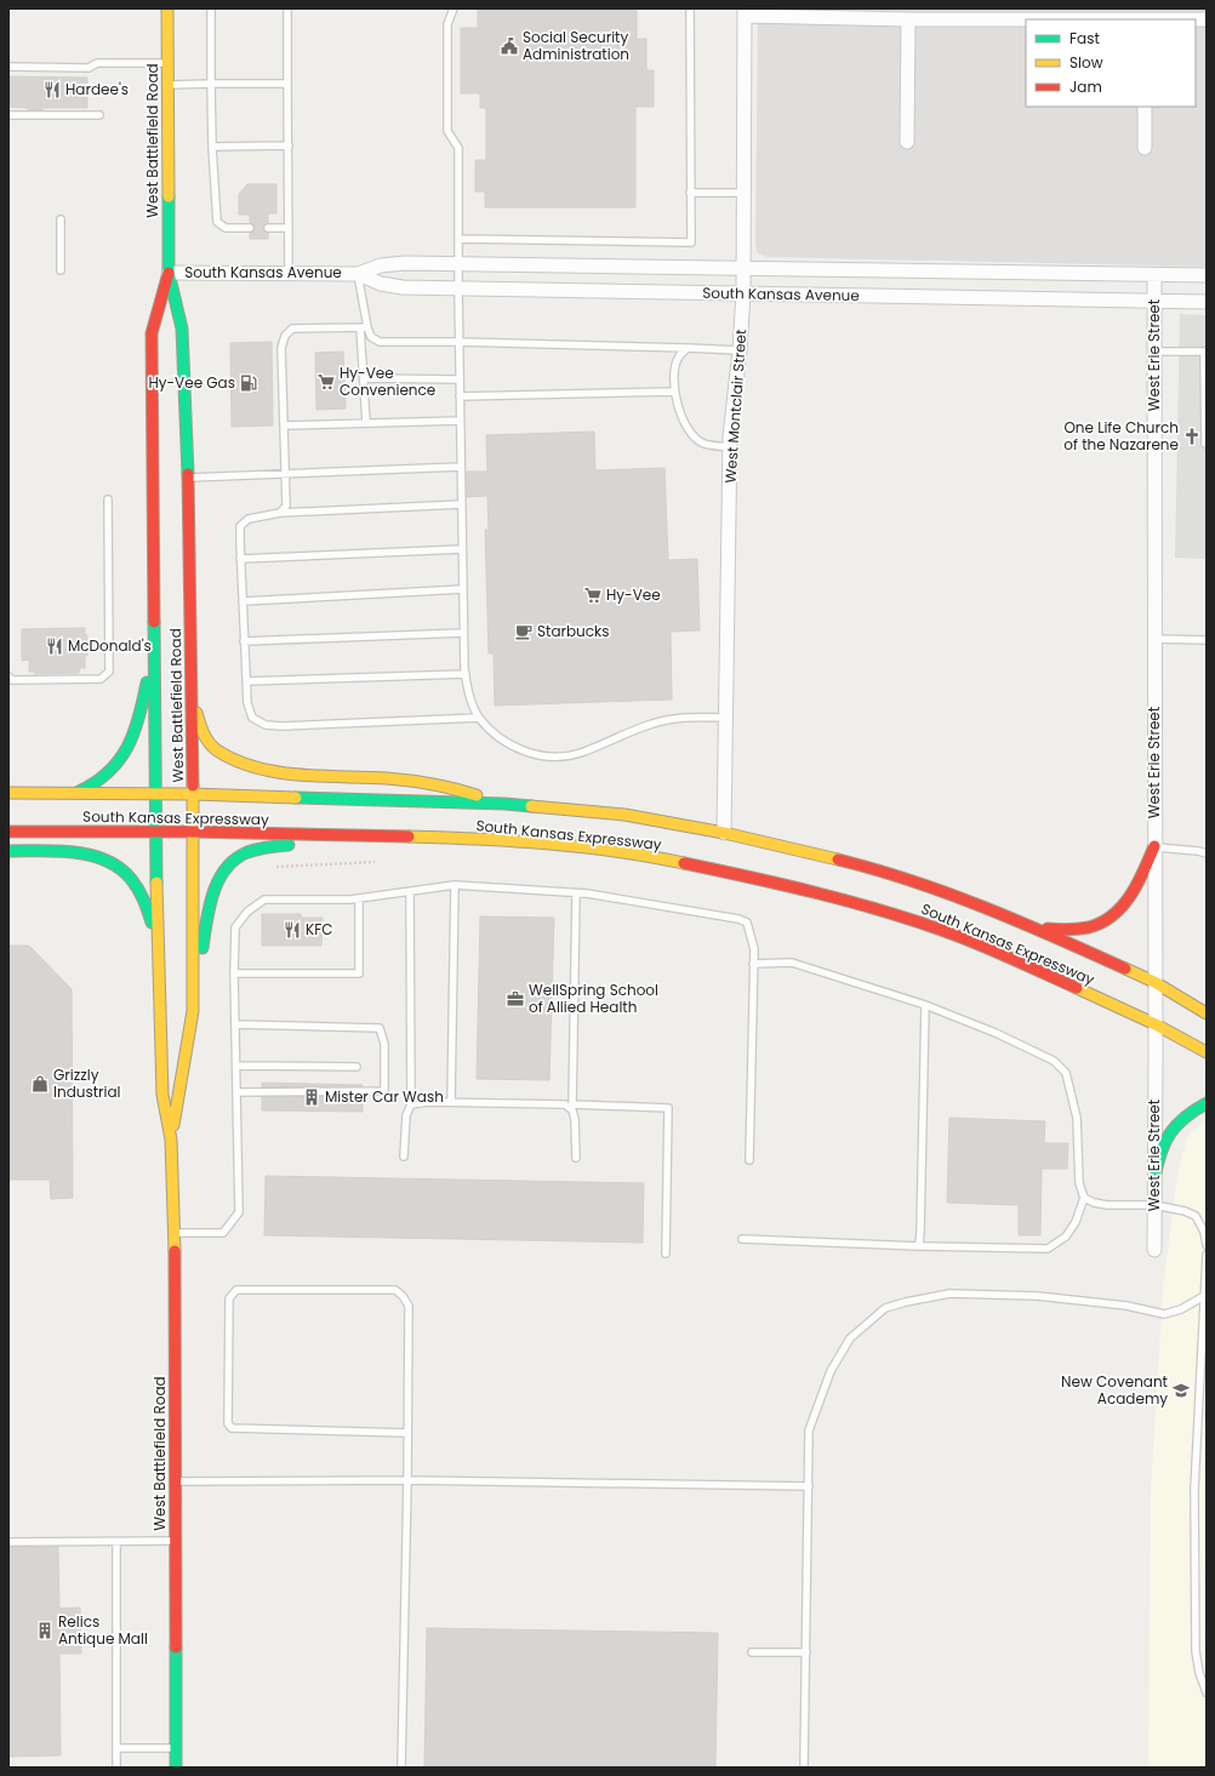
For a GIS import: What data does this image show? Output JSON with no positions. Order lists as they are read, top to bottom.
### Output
{
  "streets": {
    "main road": ["West Battlefield Road", "South Kansas Expressway"],
    "street": ["South Kansas Avenue", "West Erie Street", "West Montclair Street"]
  },
  "crossings": [
    ["West Battlefield Road", "South Kansas Avenue"],
    ["West Battlefield Road", "South Kansas Expressway"],
    ["South Kansas Avenue", "West Erie Street"],
    ["South Kansas Avenue", "West Montclair Street"],
    ["West Erie Street", "South Kansas Expressway"],
    ["West Montclair Street", "South Kansas Expressway"]
  ],
  "places": {
    "public building": ["Social Security Administration"],
    "restaurant": ["Hardee's", "McDonald's", "KFC"],
    "supermarket": ["Hy-Vee Convenience", "Hy-Vee"],
    "fuel station": ["Hy-Vee Gas"],
    "church": ["One Life Church of the Nazarene"],
    "cafe": ["Starbucks"],
    "office": ["WellSpring School of Allied Health"],
    "shop": ["Grizzly Industrial"],
    "building": ["Mister Car Wash", "Relics Antique Mall"],
    "school or university": ["New Covenant Academy"]
  },
  "legend": ["Fast", "Slow", "Jam"]
}
